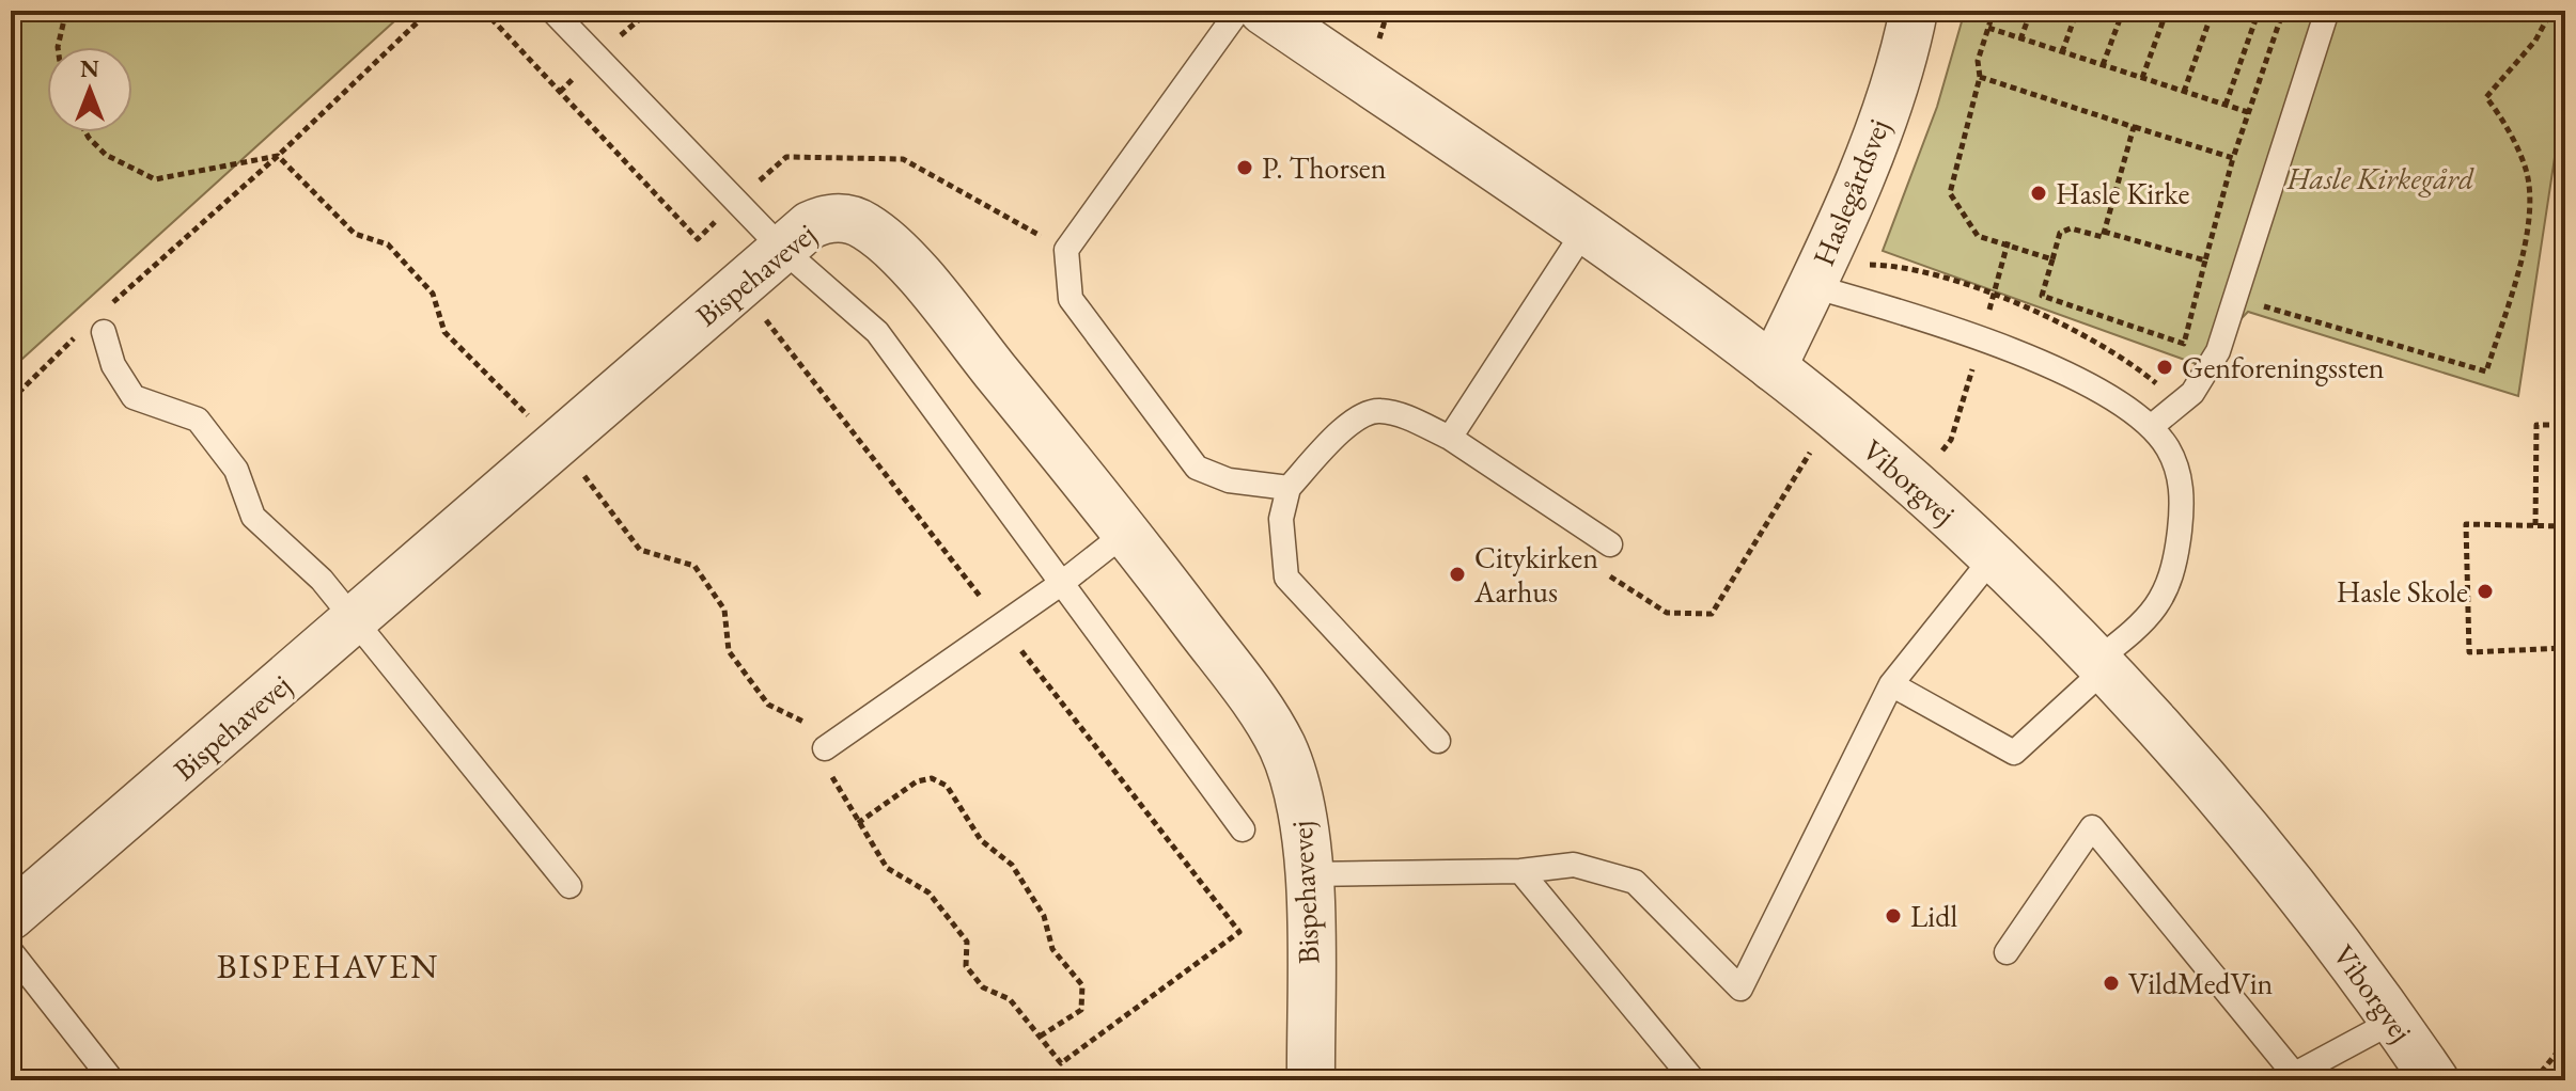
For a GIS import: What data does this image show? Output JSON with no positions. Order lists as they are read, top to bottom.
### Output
{
  "streets": {
    "street": ["Haslegårdsvej", "Bispehavevej", "Viborgvej"]
  },
  "crossings": [
    ["Haslegårdsvej", "Viborgvej"]
  ],
  "districts": ["BISPEHAVEN"],
  "parks": ["Hasle Kirkegård"],
  "places": [
    "P. Thorsen",
    "Hasle Kirke",
    "Genforeningssten",
    "Citykirken Aarhus",
    "Hasle Skole",
    "Lidl",
    "VildMedVin"
  ],
  "north": "top"
}
